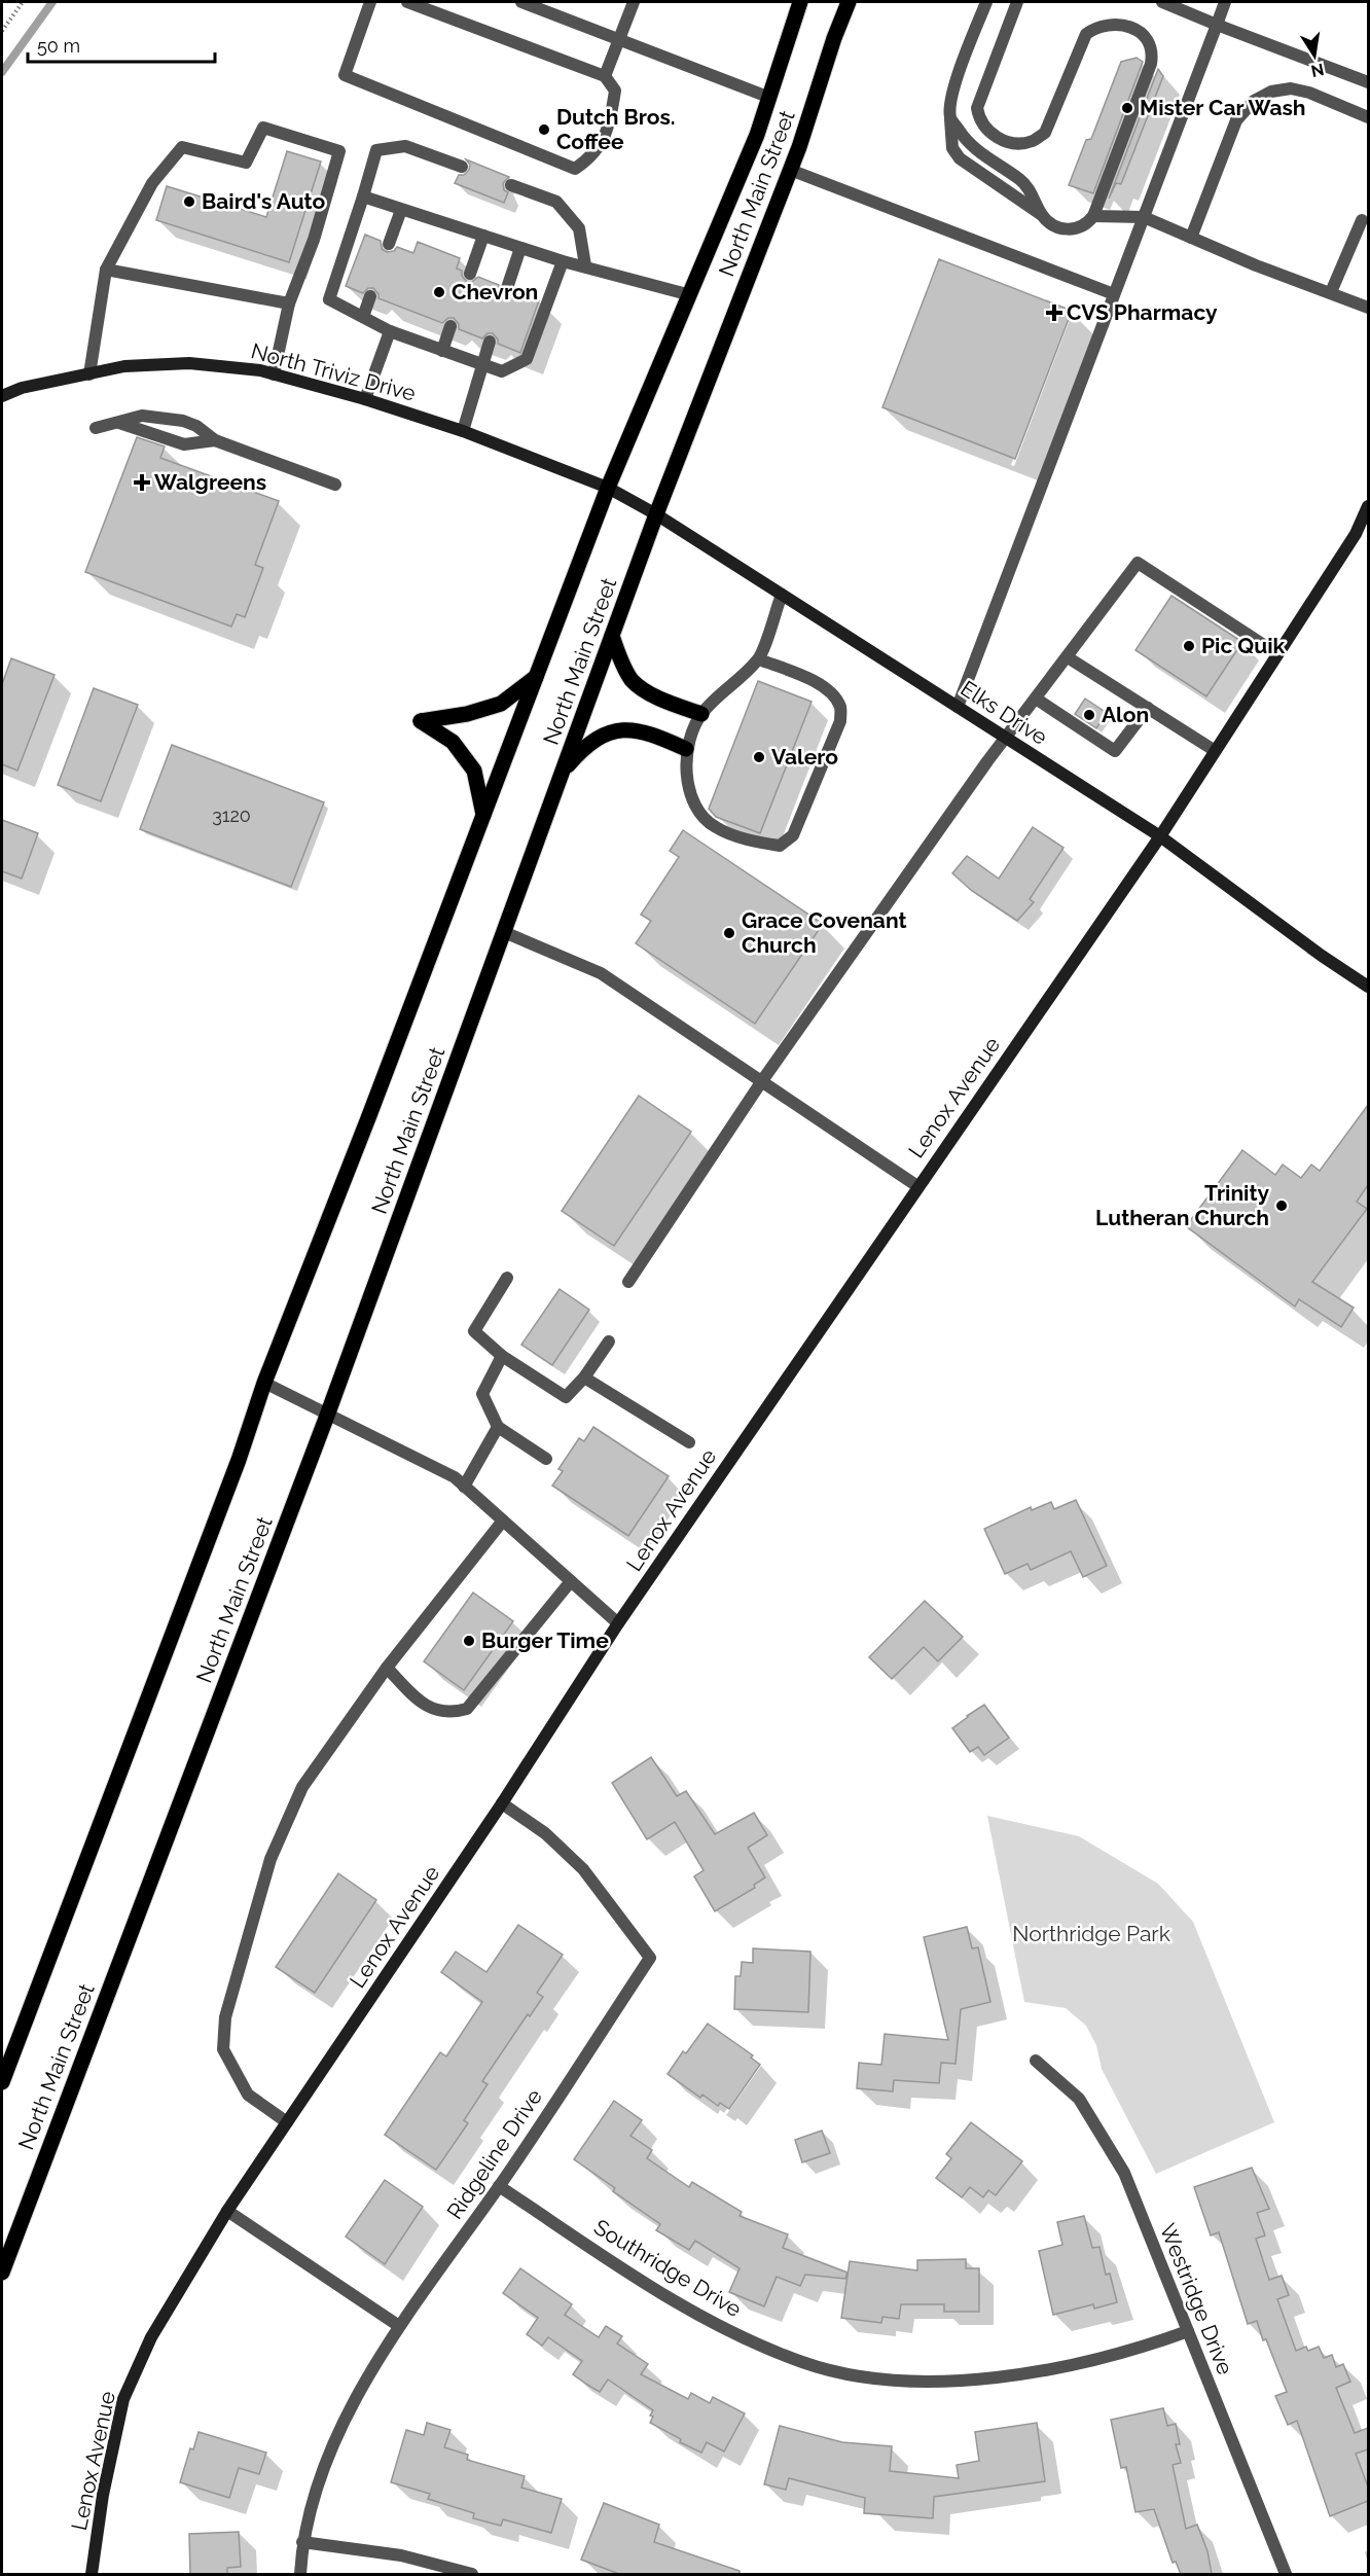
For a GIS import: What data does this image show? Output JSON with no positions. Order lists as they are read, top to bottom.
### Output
{
  "streets": {
    "main road": ["North Main Street"],
    "street": [
      "North Triviz Drive",
      "Elks Drive",
      "Lenox Avenue",
      "Ridgeline Drive",
      "Southridge Drive",
      "Westridge Drive"
    ]
  },
  "crossings": [
    ["North Main Street", "North Triviz Drive"],
    ["North Main Street", "Elks Drive"],
    ["North Triviz Drive", "Elks Drive"],
    ["Elks Drive", "Lenox Avenue"],
    ["Lenox Avenue", "Ridgeline Drive"],
    ["Ridgeline Drive", "Southridge Drive"],
    ["Southridge Drive", "Westridge Drive"]
  ],
  "parks": ["Northridge Park"],
  "places": {
    "other": [
      "Mister Car Wash",
      "Dutch Bros. Coffee",
      "Baird's Auto",
      "Chevron",
      "Pic Quik",
      "Alon",
      "Valero",
      "Grace Covenant Church",
      "Trinity Lutheran Church",
      "Burger Time"
    ],
    "health": ["CVS Pharmacy", "Walgreens"]
  },
  "house_numbers": ["3120"],
  "scale_bar": "50 m",
  "north": "bottom"
}
